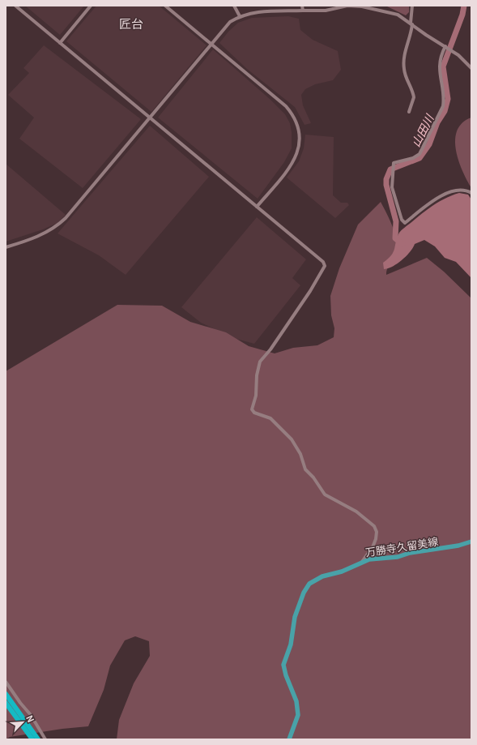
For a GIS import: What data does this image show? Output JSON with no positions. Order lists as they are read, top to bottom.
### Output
{
  "streets": {
    "main road": ["万勝寺久留美線"]
  },
  "districts": ["匠台"],
  "water": ["山田川"],
  "north": "top right"
}
